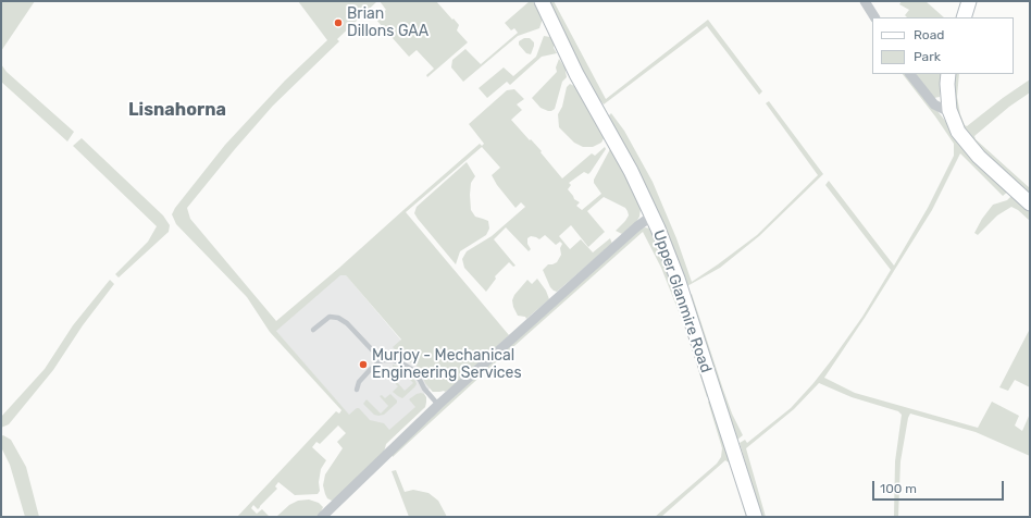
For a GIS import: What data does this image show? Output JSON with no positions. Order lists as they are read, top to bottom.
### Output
{
  "streets": {
    "main road": ["Upper Glanmire Road"]
  },
  "districts": ["Lisnahorna"],
  "places": ["Brian Dillons GAA", "Murjoy - Mechanical Engineering Services"],
  "legend": ["Road", "Park"],
  "scale_bar": "100 m"
}
